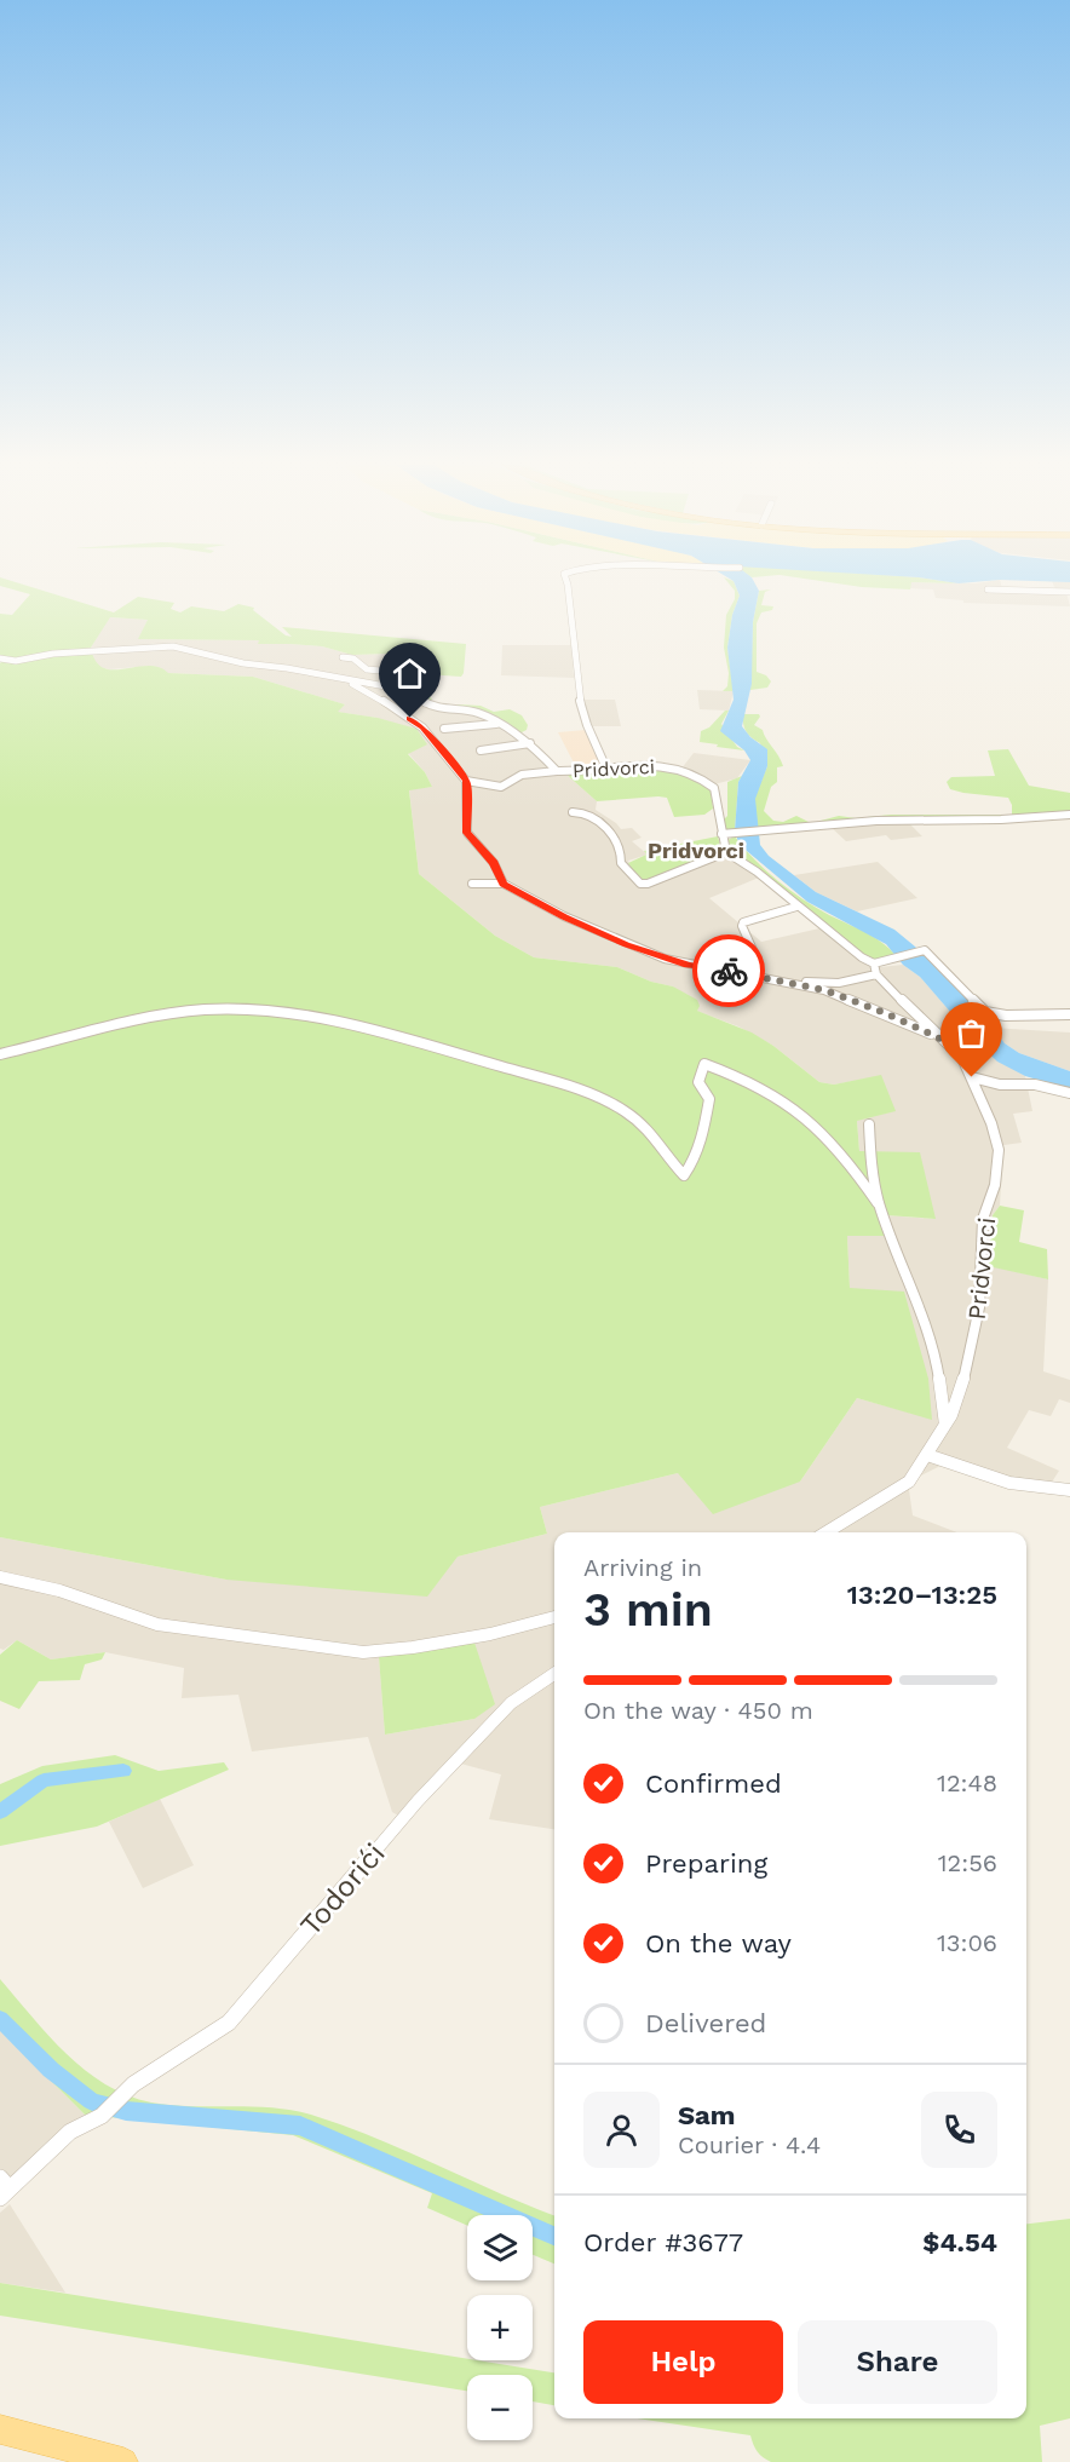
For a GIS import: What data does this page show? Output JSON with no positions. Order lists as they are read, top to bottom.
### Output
{
  "streets": {
    "street": ["Pridvorci", "Todorići"]
  },
  "districts": ["Pridvorci"],
  "page": {
    "heading": ["3 min", "Arriving in", "13:20–13:25"],
    "panel": [
      "Sam",
      "Courier · 4.4",
      "Order #3677",
      "$4.54"
    ],
    "bar": "On the way · 450 m",
    "list": [
      ["Confirmed", "12:48"],
      ["Preparing", "12:56"],
      ["On the way", "13:06"],
      "Delivered"
    ],
    "map_buttons": ["+", "−"],
    "buttons": ["Help", "Share"]
  }
}
